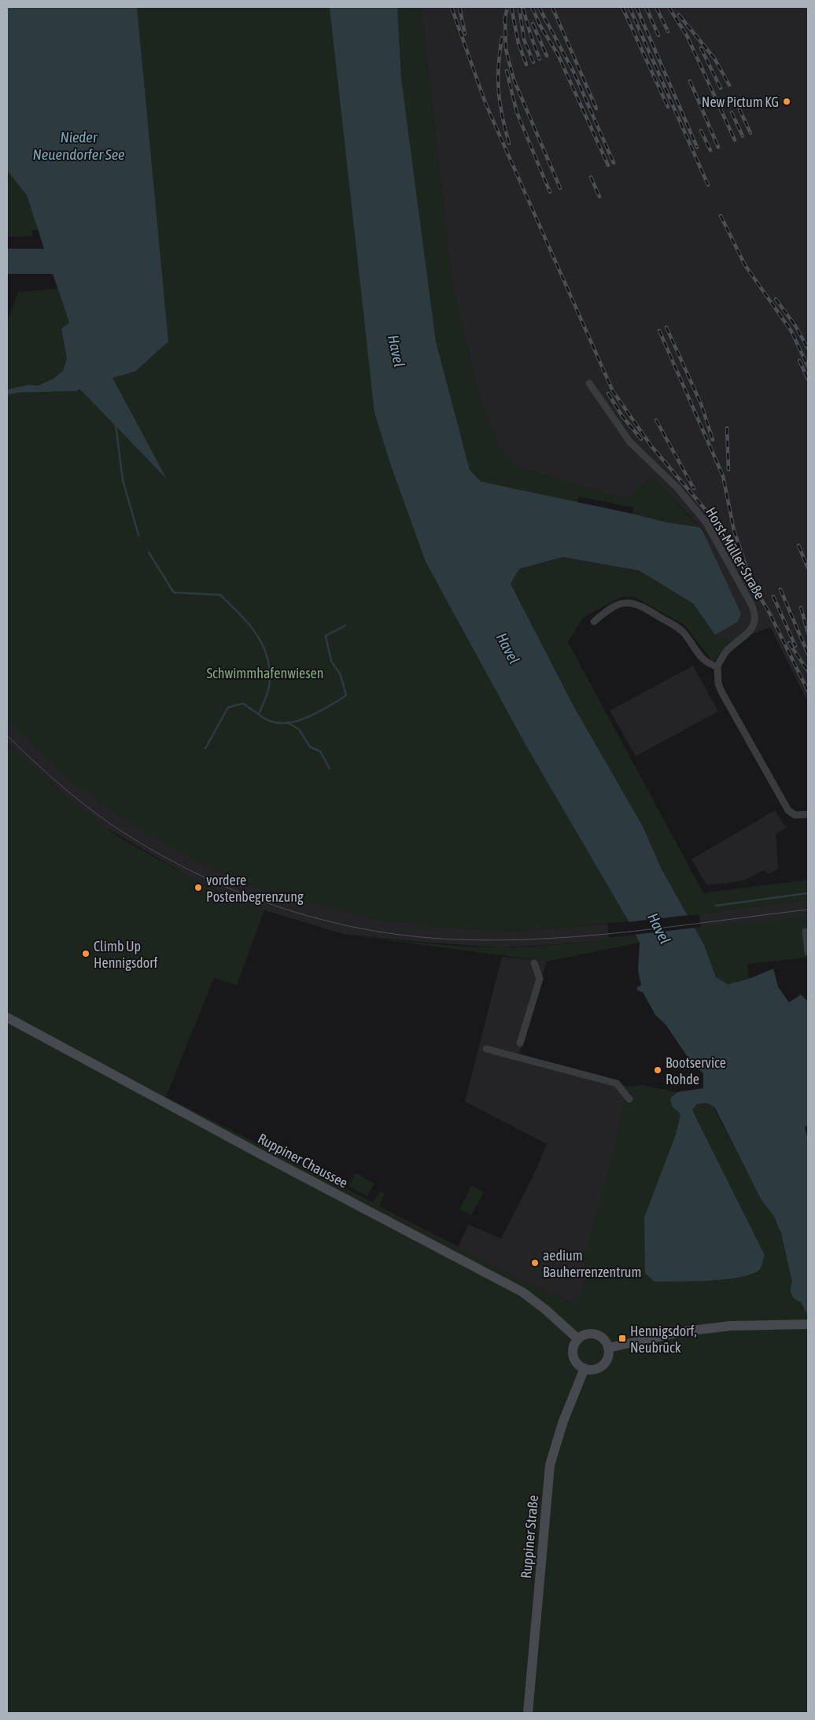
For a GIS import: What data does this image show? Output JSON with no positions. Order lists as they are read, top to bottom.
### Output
{
  "streets": {
    "main road": ["Ruppiner Chaussee", "Ruppiner Straße"],
    "street": ["Horst-Müller-Straße"]
  },
  "crossings": [
    ["Ruppiner Chaussee", "Ruppiner Straße"]
  ],
  "water": ["Nieder Neuendorfer See", "Havel"],
  "parks": ["Schwimmhafenwiesen"],
  "places": {
    "other": [
      "New Pictum KG",
      "vordere Postenbegrenzung",
      "Climb Up Hennigsdorf",
      "Bootservice Rohde",
      "aedium Bauherrenzentrum"
    ],
    "transit": ["Hennigsdorf, Neubrück"]
  }
}
